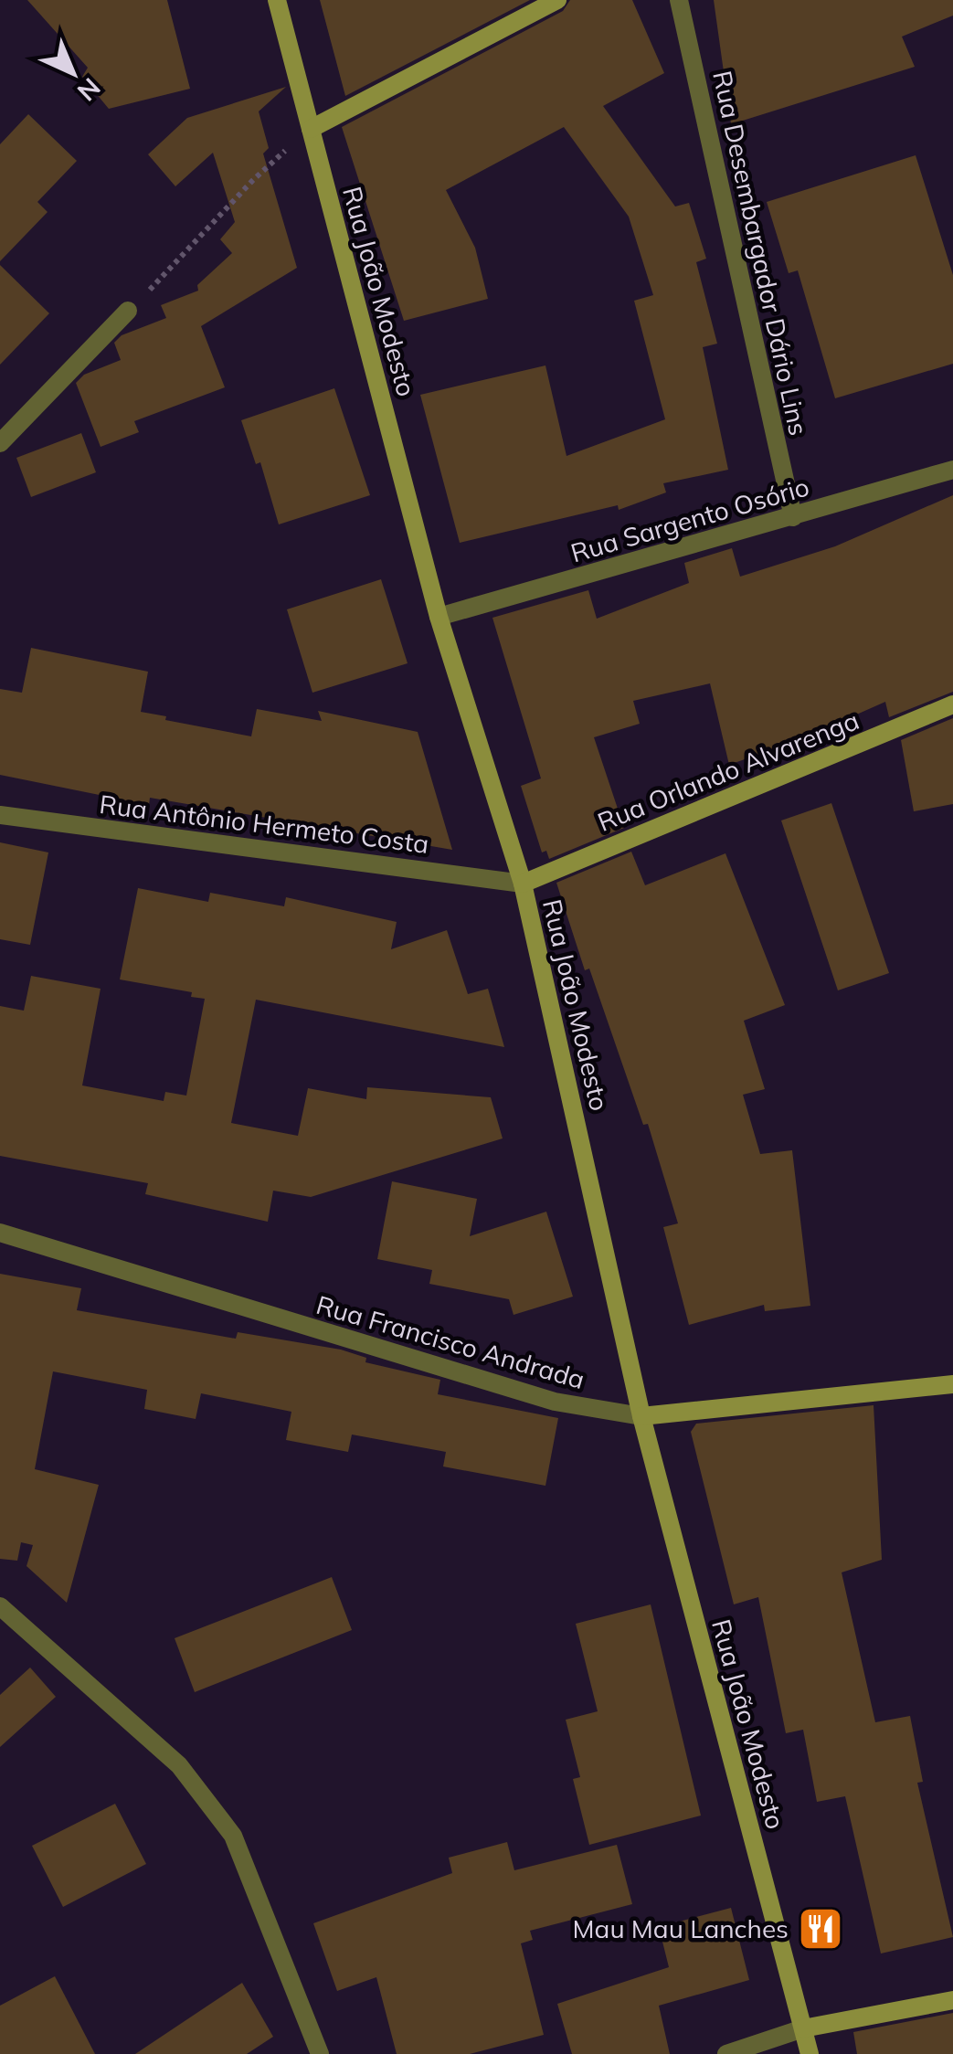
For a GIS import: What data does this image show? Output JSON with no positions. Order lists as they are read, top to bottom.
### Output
{
  "streets": {
    "main road": ["Rua João Modesto", "Rua Orlando Alvarenga", "Rua Francisco Andrada"],
    "street": ["Rua Desembargador Dário Lins", "Rua Sargento Osório", "Rua Antônio Hermeto Costa"]
  },
  "crossings": [
    ["Rua Desembargador Dário Lins", "Rua Sargento Osório"],
    ["Rua João Modesto", "Rua Sargento Osório"],
    ["Rua João Modesto", "Rua Orlando Alvarenga"],
    ["Rua João Modesto", "Rua Antônio Hermeto Costa"],
    ["Rua João Modesto", "Rua Francisco Andrada"],
    ["Rua Orlando Alvarenga", "Rua Antônio Hermeto Costa"]
  ],
  "places": {
    "restaurant": ["Mau Mau Lanches"]
  },
  "north": "bottom right"
}
